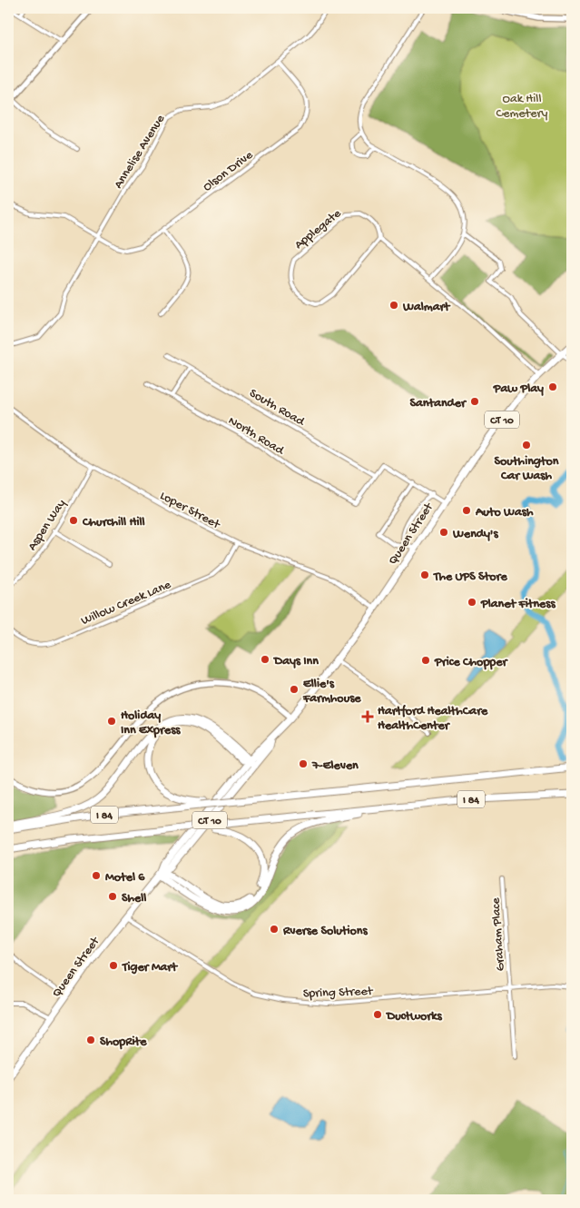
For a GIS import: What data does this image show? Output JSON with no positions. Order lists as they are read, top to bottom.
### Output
{
  "streets": {
    "highway": ["CT 10", "Queen Street", "I 84"],
    "street": [
      "Annelise Avenue",
      "Olson Drive",
      "Applegate",
      "South Road",
      "North Road",
      "Loper Street",
      "Aspen Way",
      "Willow Creek Lane",
      "Graham Place",
      "Spring Street"
    ]
  },
  "crossings": [
    ["Annelise Avenue", "Olson Drive"],
    ["Applegate", "Queen Street"],
    ["South Road", "North Road"],
    ["Loper Street", "Aspen Way"],
    ["Loper Street", "Queen Street"],
    ["Loper Street", "Willow Creek Lane"],
    ["Queen Street", "Spring Street"],
    ["Graham Place", "Spring Street"]
  ],
  "parks": ["Oak Hill Cemetery"],
  "places": {
    "other": [
      "Walmart",
      "Paw Play",
      "Santander",
      "Southington Car Wash",
      "Auto Wash",
      "Churchill Hill",
      "Wendy's",
      "The UPS Store",
      "Planet Fitness",
      "Days Inn",
      "Price Chopper",
      "Ellie's Farmhouse",
      "Holiday Inn Express",
      "7-Eleven",
      "Motel 6",
      "Shell",
      "Rverse Solutions",
      "Tiger Mart",
      "Ductworks",
      "ShopRite"
    ],
    "health": ["Hartford HealthCare HealthCenter"]
  }
}
